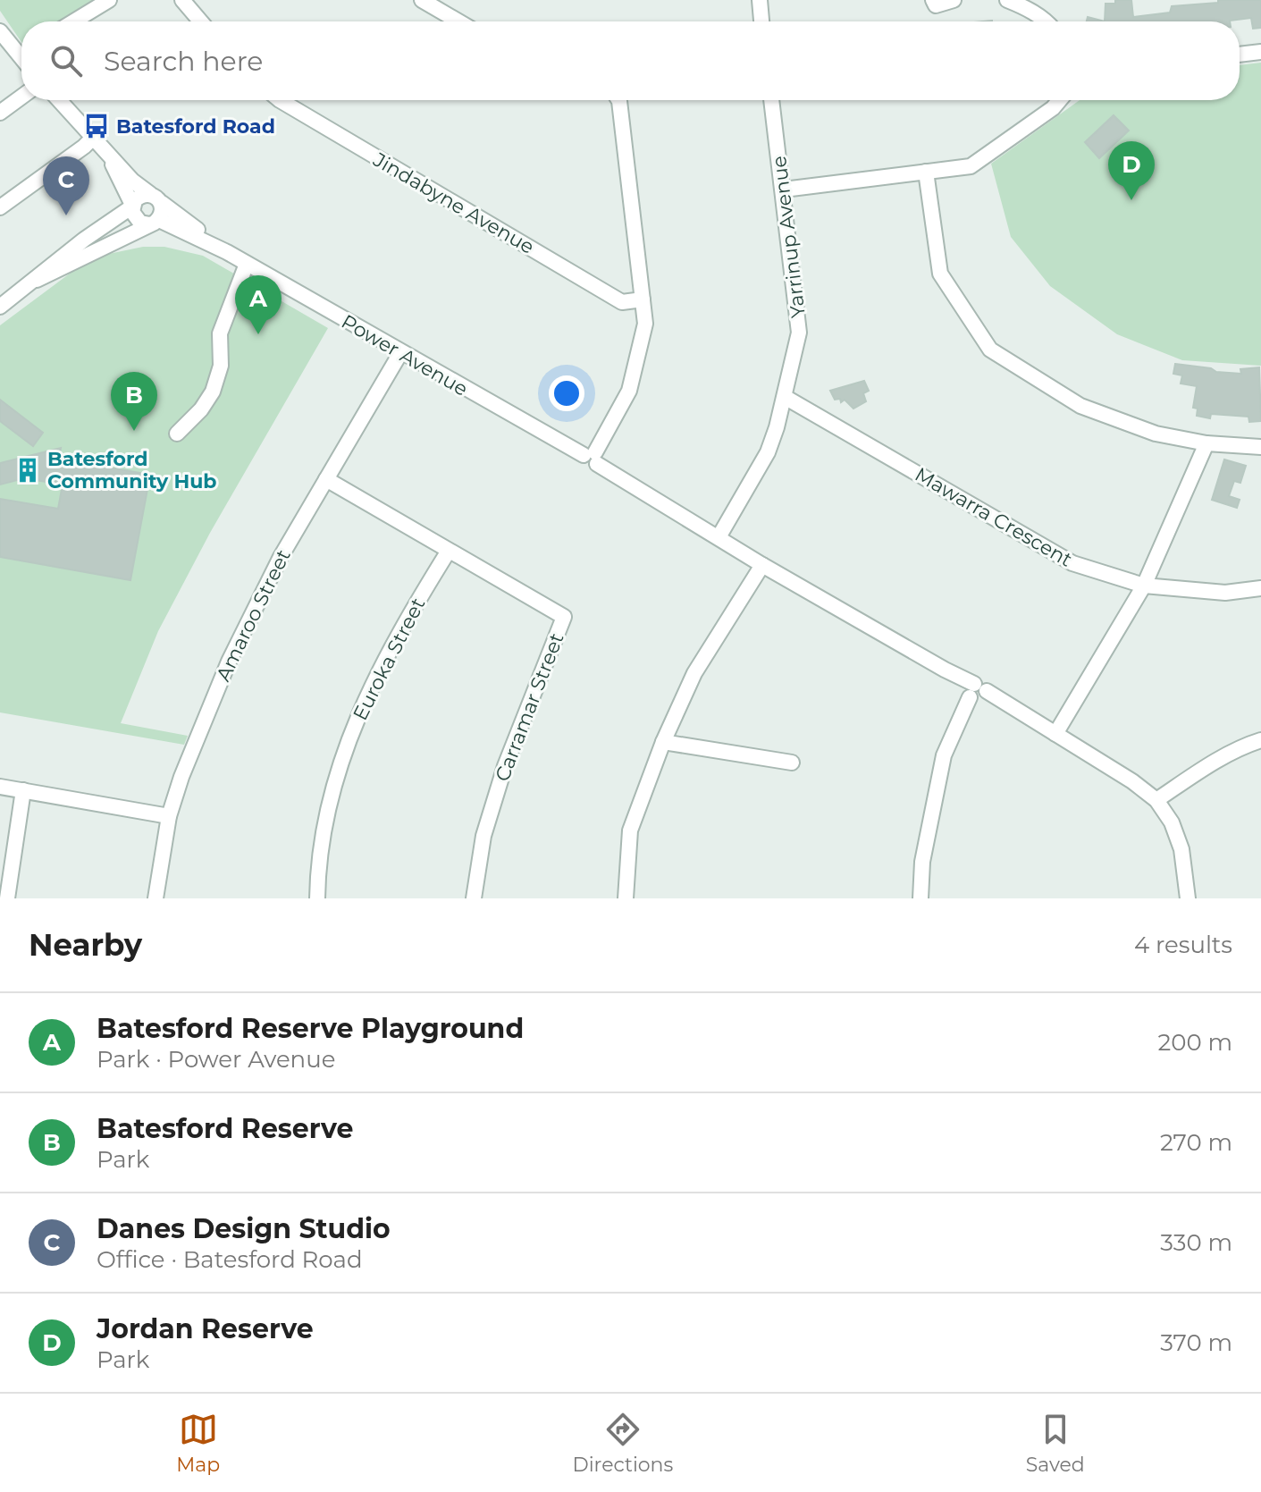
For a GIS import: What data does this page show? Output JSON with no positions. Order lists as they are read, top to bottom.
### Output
{
  "streets": {
    "street": [
      "Jindabyne Avenue",
      "Yarrinup Avenue",
      "Power Avenue",
      "Mawarra Crescent",
      "Amaroo Street",
      "Euroka Street",
      "Carramar Street"
    ]
  },
  "crossings": [
    ["Yarrinup Avenue", "Power Avenue"],
    ["Yarrinup Avenue", "Mawarra Crescent"],
    ["Power Avenue", "Amaroo Street"],
    ["Amaroo Street", "Carramar Street"],
    ["Euroka Street", "Carramar Street"]
  ],
  "places": {
    "bus stop": ["Batesford Road"],
    "building": ["Batesford Community Hub"]
  },
  "page": {
    "search": "Search here",
    "pins": [
      "D",
      "C",
      "A",
      "B"
    ],
    "heading": ["Nearby", "4 results"],
    "list": [
      {
        "mark": "A",
        "name": "Batesford Reserve Playground",
        "note": "Park · Power Avenue",
        "value": "200 m"
      },
      {
        "mark": "B",
        "name": "Batesford Reserve",
        "note": "Park",
        "value": "270 m"
      },
      {
        "mark": "C",
        "name": "Danes Design Studio",
        "note": "Office · Batesford Road",
        "value": "330 m"
      },
      {
        "mark": "D",
        "name": "Jordan Reserve",
        "note": "Park",
        "value": "370 m"
      }
    ],
    "nav": ["Map", "Directions", "Saved"]
  }
}
